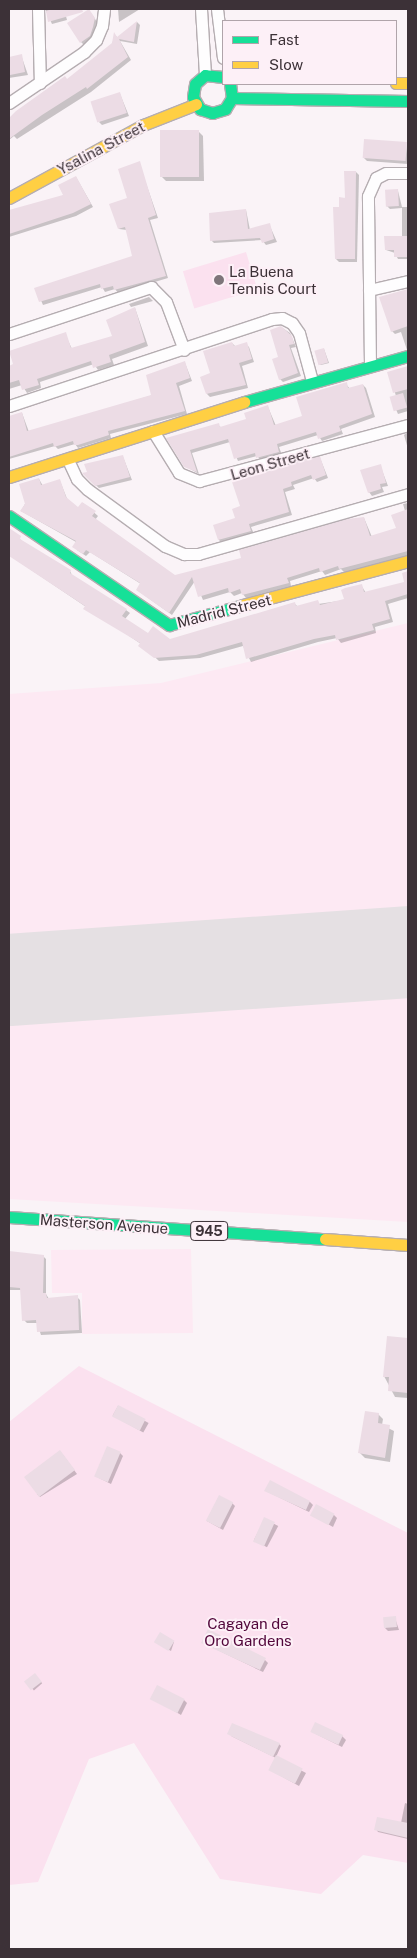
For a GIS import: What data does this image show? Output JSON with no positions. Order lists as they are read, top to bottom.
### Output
{
  "streets": {
    "street": [
      "Ysalina Street",
      "Leon Street",
      "Madrid Street",
      "Masterson Avenue",
      "945"
    ]
  },
  "parks": ["Cagayan de Oro Gardens"],
  "places": ["La Buena Tennis Court"],
  "legend": ["Fast", "Slow"]
}
